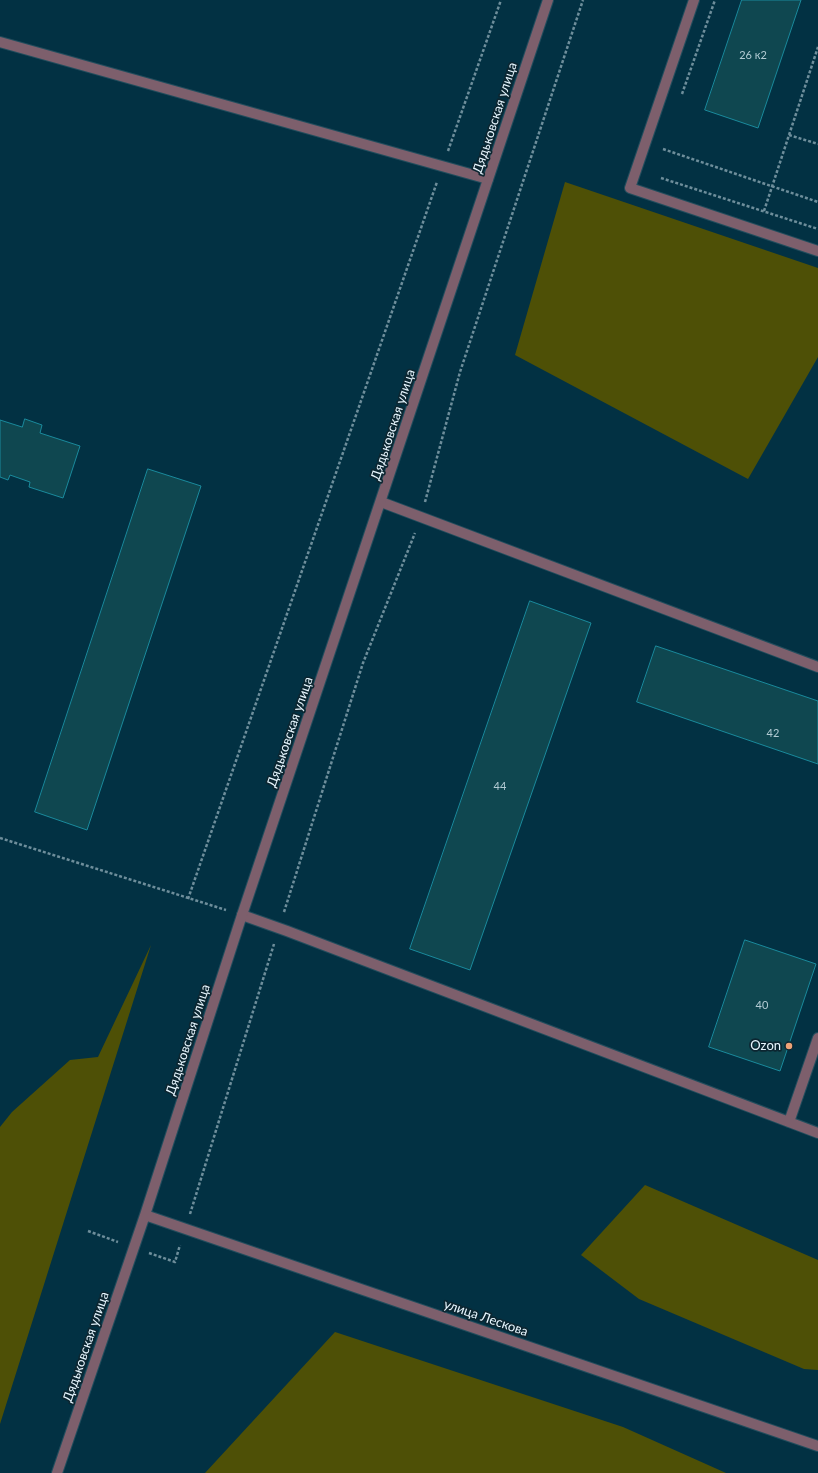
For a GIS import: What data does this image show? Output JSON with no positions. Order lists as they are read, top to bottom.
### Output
{
  "streets": {
    "street": ["Дядьковская улица", "улица Лескова"]
  },
  "crossings": [
    ["Дядьковская улица", "улица Лескова"]
  ],
  "places": ["Ozon"],
  "house_numbers": [
    "26 к2",
    "42",
    "44",
    "40"
  ]
}
